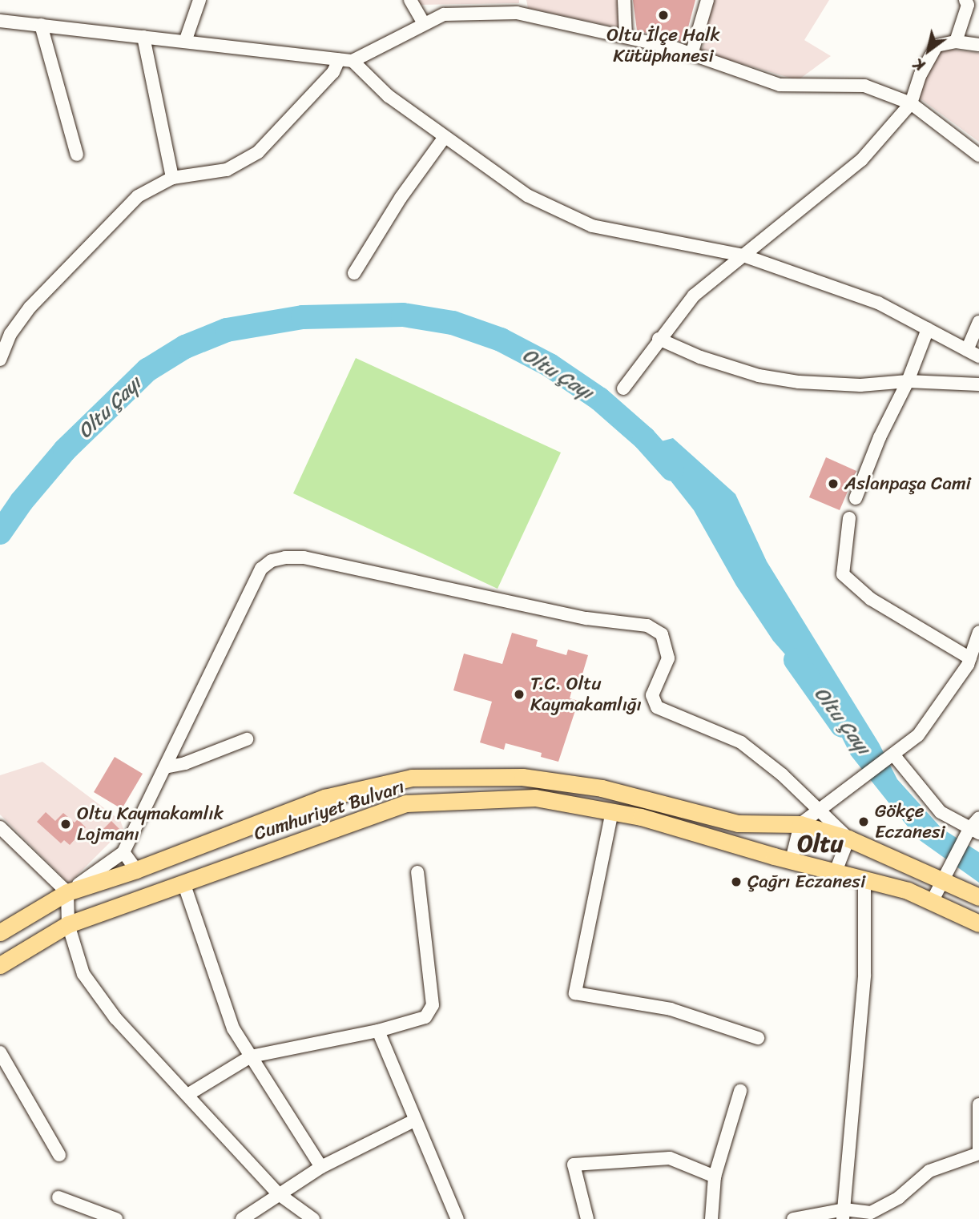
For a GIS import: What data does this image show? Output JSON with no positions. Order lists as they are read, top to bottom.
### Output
{
  "streets": {
    "main road": ["Cumhuriyet Bulvarı"]
  },
  "districts": ["Oltu"],
  "water": ["Oltu Çayı"],
  "places": [
    "Oltu İlçe Halk Kütüphanesi",
    "Aslanpaşa Cami",
    "T.C. Oltu Kaymakamlığı",
    "Gökçe Eczanesi",
    "Oltu Kaymakamlık Lojmanı",
    "Çağrı Eczanesi"
  ],
  "north": "bottom left"
}
